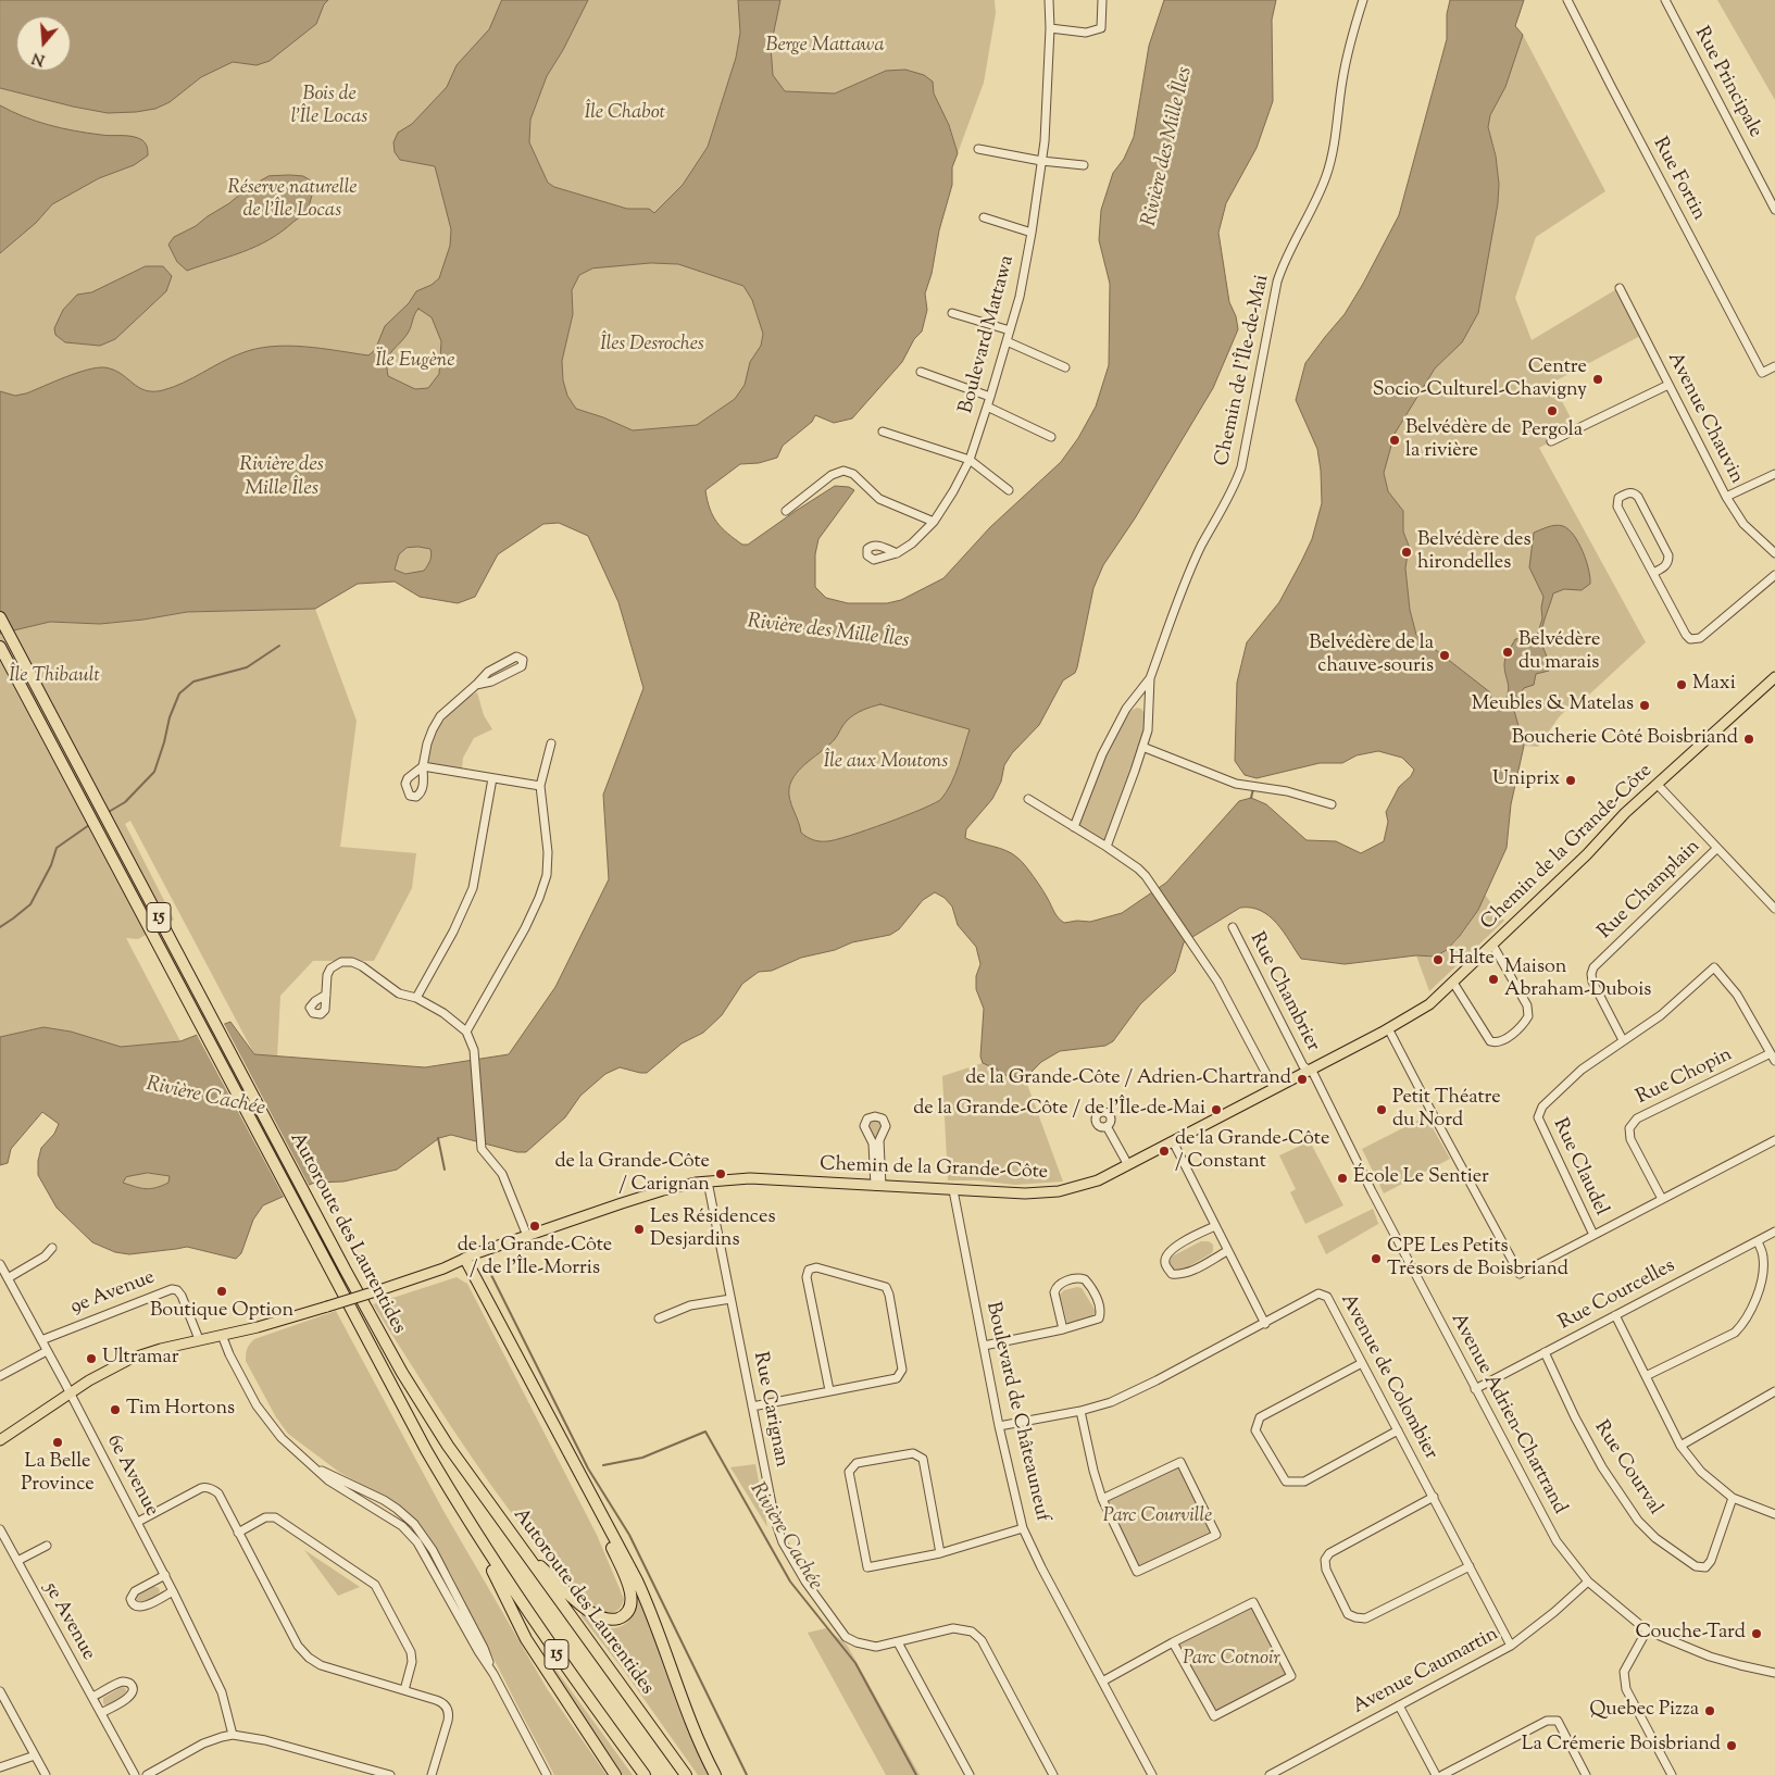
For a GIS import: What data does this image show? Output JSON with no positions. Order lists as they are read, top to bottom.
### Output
{
  "streets": {
    "highway": ["15", "Autoroute des Laurentides"],
    "main road": ["Chemin de la Grande-Côte"],
    "street": [
      "Rue Principale",
      "Rue Fortin",
      "Boulevard Mattawa",
      "Chemin de l'Île-de-Mai",
      "Avenue Chauvin",
      "Rue Champlain",
      "Rue Chambrier",
      "Rue Chopin",
      "Rue Claudel",
      "9e Avenue",
      "Rue Courcelles",
      "Avenue de Colombier",
      "Rue Carignan",
      "Boulevard de Châteauneuf",
      "Avenue Adrien-Chartrand",
      "Rue Courval",
      "6e Avenue",
      "5e Avenue",
      "Avenue Caumartin"
    ]
  },
  "crossings": [
    ["Chemin de la Grande-Côte", "Rue Chambrier"],
    ["Chemin de la Grande-Côte", "9e Avenue"],
    ["Chemin de la Grande-Côte", "Rue Carignan"],
    ["Chemin de la Grande-Côte", "Boulevard de Châteauneuf"],
    ["Chemin de la Grande-Côte", "Avenue Adrien-Chartrand"],
    ["Chemin de la Grande-Côte", "6e Avenue"],
    ["Rue Champlain", "Rue Claudel"],
    ["Rue Chambrier", "Avenue Adrien-Chartrand"],
    ["Rue Chopin", "Rue Claudel"],
    ["9e Avenue", "6e Avenue"],
    ["Rue Courcelles", "Avenue Adrien-Chartrand"],
    ["Rue Courcelles", "Rue Courval"],
    ["Avenue de Colombier", "Boulevard de Châteauneuf"],
    ["Avenue de Colombier", "Avenue Caumartin"],
    ["Avenue Adrien-Chartrand", "Avenue Caumartin"]
  ],
  "water": ["Rivière des Mille Îles", "Rivière Cachée"],
  "parks": [
    "Berge Mattawa",
    "Bois de l'Île Locas",
    "Île Chabot",
    "Réserve naturelle de l'Île Locas",
    "Îles Desroches",
    "Ïle Eugène",
    "Île Thibault",
    "Île aux Moutons",
    "Parc Courville",
    "Parc Cotnoir"
  ],
  "places": [
    "Centre Socio-Culturel-Chavigny",
    "Pergola",
    "Belvédère de la rivière",
    "Belvédère des hirondelles",
    "Belvédère du marais",
    "Belvédère de la chauve-souris",
    "Maxi",
    "Meubles & Matelas",
    "Boucherie Côté Boisbriand",
    "Uniprix",
    "Halte",
    "Maison Abraham-Dubois",
    "de la Grande-Côte / Adrien-Chartrand",
    "de la Grande-Côte / de l'Île-de-Mai",
    "Petit Théatre du Nord",
    "de la Grande-Côte / Constant",
    "de la Grande-Côte / Carignan",
    "École Le Sentier",
    "de la Grande-Côte / de l'Île-Morris",
    "Les Résidences Desjardins",
    "CPE Les Petits Trésors de Boisbriand",
    "Boutique Option",
    "Ultramar",
    "Tim Hortons",
    "La Belle Province",
    "Couche-Tard",
    "Quebec Pizza",
    "La Crémerie Boisbriand"
  ],
  "north": "bottom"
}
